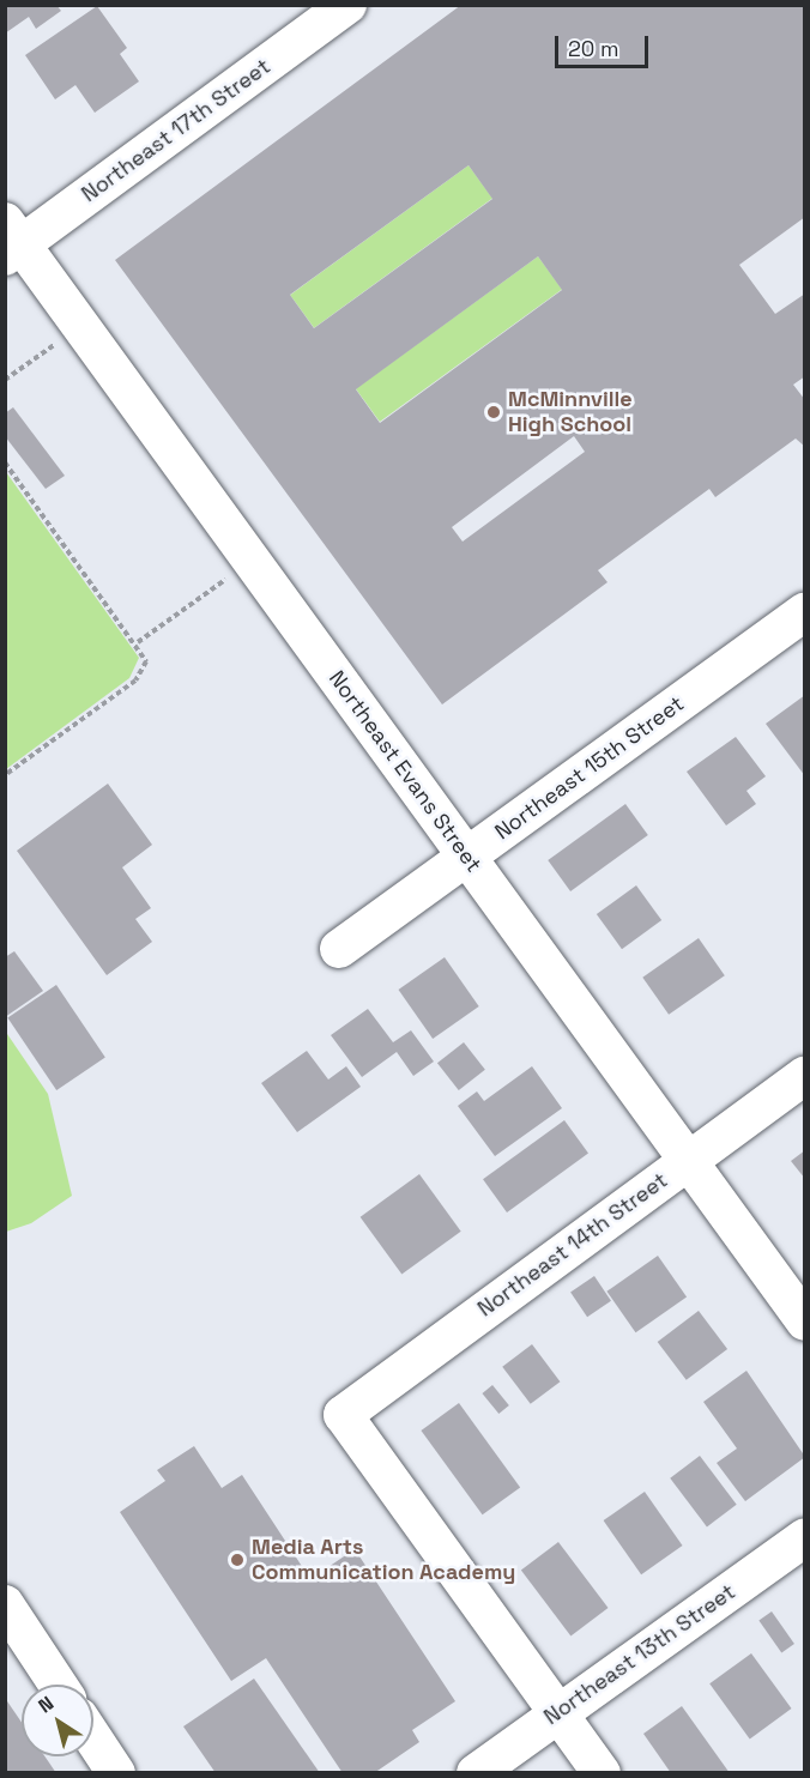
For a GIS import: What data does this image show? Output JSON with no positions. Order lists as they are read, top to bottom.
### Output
{
  "streets": {
    "street": [
      "Northeast 17th Street",
      "Northeast 15th Street",
      "Northeast Evans Street",
      "Northeast 14th Street",
      "Northeast 13th Street"
    ]
  },
  "crossings": [
    ["Northeast 17th Street", "Northeast Evans Street"],
    ["Northeast 15th Street", "Northeast Evans Street"],
    ["Northeast Evans Street", "Northeast 14th Street"],
    ["Northeast 14th Street", "Northeast 13th Street"]
  ],
  "places": ["McMinnville High School", "Media Arts Communication Academy"],
  "scale_bar": "20 m",
  "north": "top left"
}
